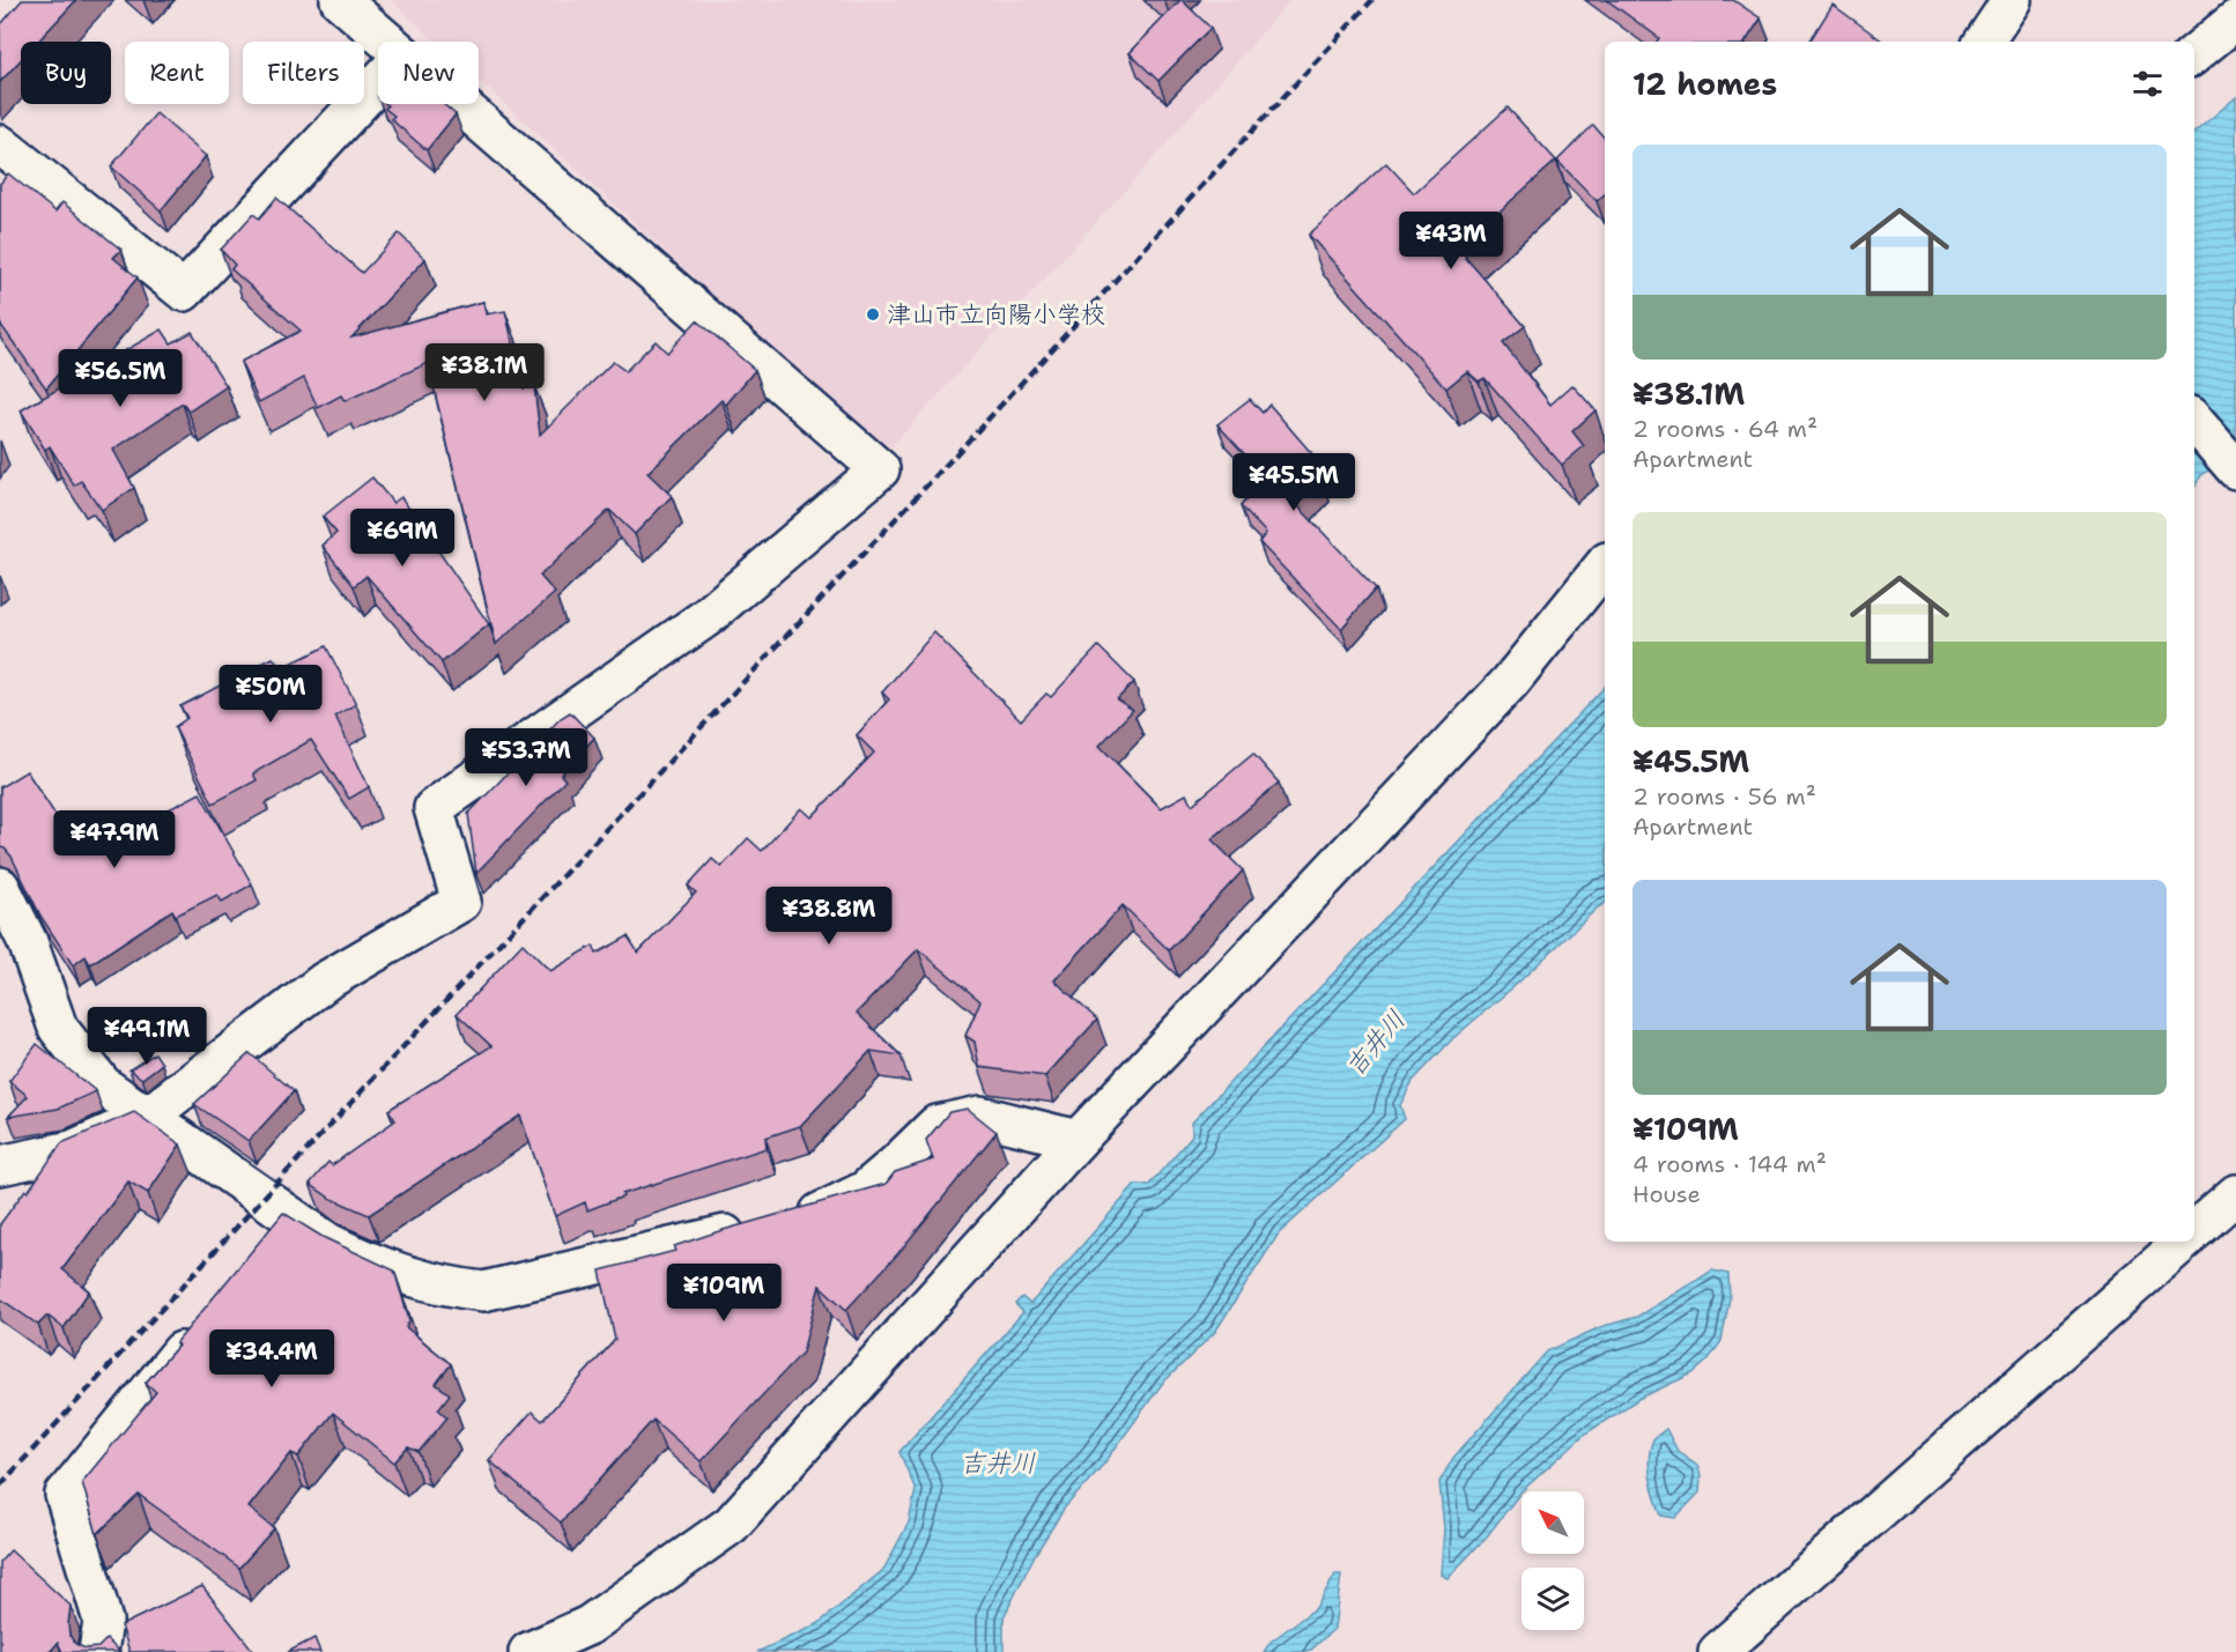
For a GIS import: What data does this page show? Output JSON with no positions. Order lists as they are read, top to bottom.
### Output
{
  "water": ["吉井川"],
  "places": ["津山市立向陽小学校"],
  "north": "top left",
  "page": {
    "chip": [
      "Buy",
      "Rent",
      "Filters",
      "New"
    ],
    "heading": "12 homes",
    "list": [
      {
        "name": "¥38.1M",
        "note": "2 rooms · 64 m² · Apartment"
      },
      {
        "name": "¥45.5M",
        "note": "2 rooms · 56 m² · Apartment"
      },
      {
        "name": "¥109M",
        "note": "4 rooms · 144 m² · House"
      }
    ],
    "price": [
      "¥43M",
      "¥38.1M",
      "¥56.5M",
      "¥45.5M",
      "¥69M",
      "¥50M",
      "¥53.7M",
      "¥47.9M",
      "¥38.8M",
      "¥49.1M",
      "¥109M",
      "¥34.4M"
    ]
  }
}
